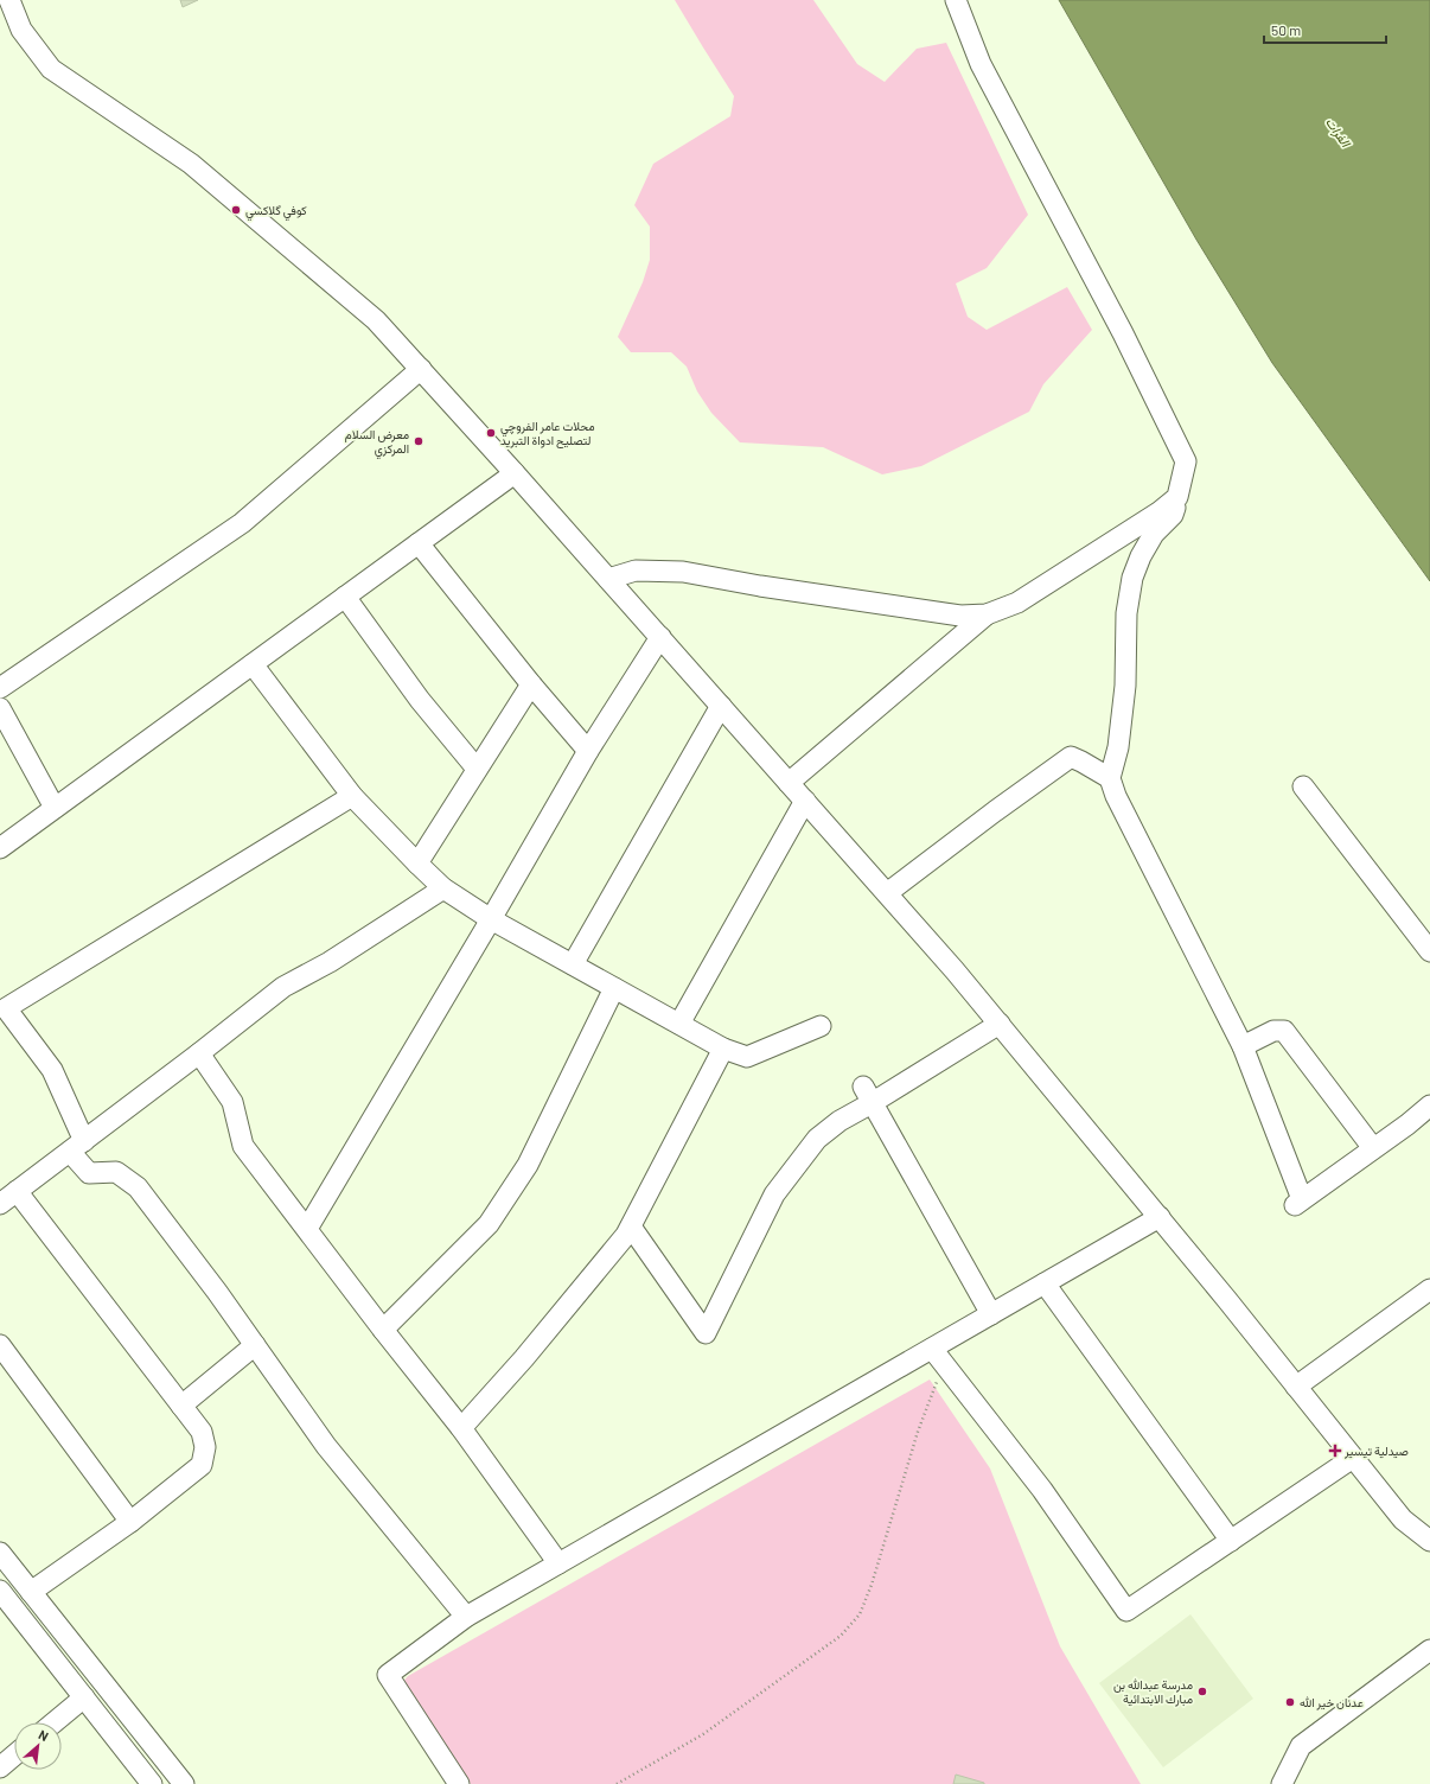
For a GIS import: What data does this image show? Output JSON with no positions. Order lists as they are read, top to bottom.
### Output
{
  "water": ["الفرات"],
  "places": {
    "other": [
      "كوفي گلاكسي",
      "محلات عامر الفروچي لتصليح ادواة التبريد",
      "معرض السلام المركزي",
      "مدرسة عبدالله بن مبارك الابتدائية",
      "عدنان خير الله"
    ],
    "health": ["صيدلية تيسير"]
  },
  "scale_bar": "50 m",
  "north": "top right"
}
